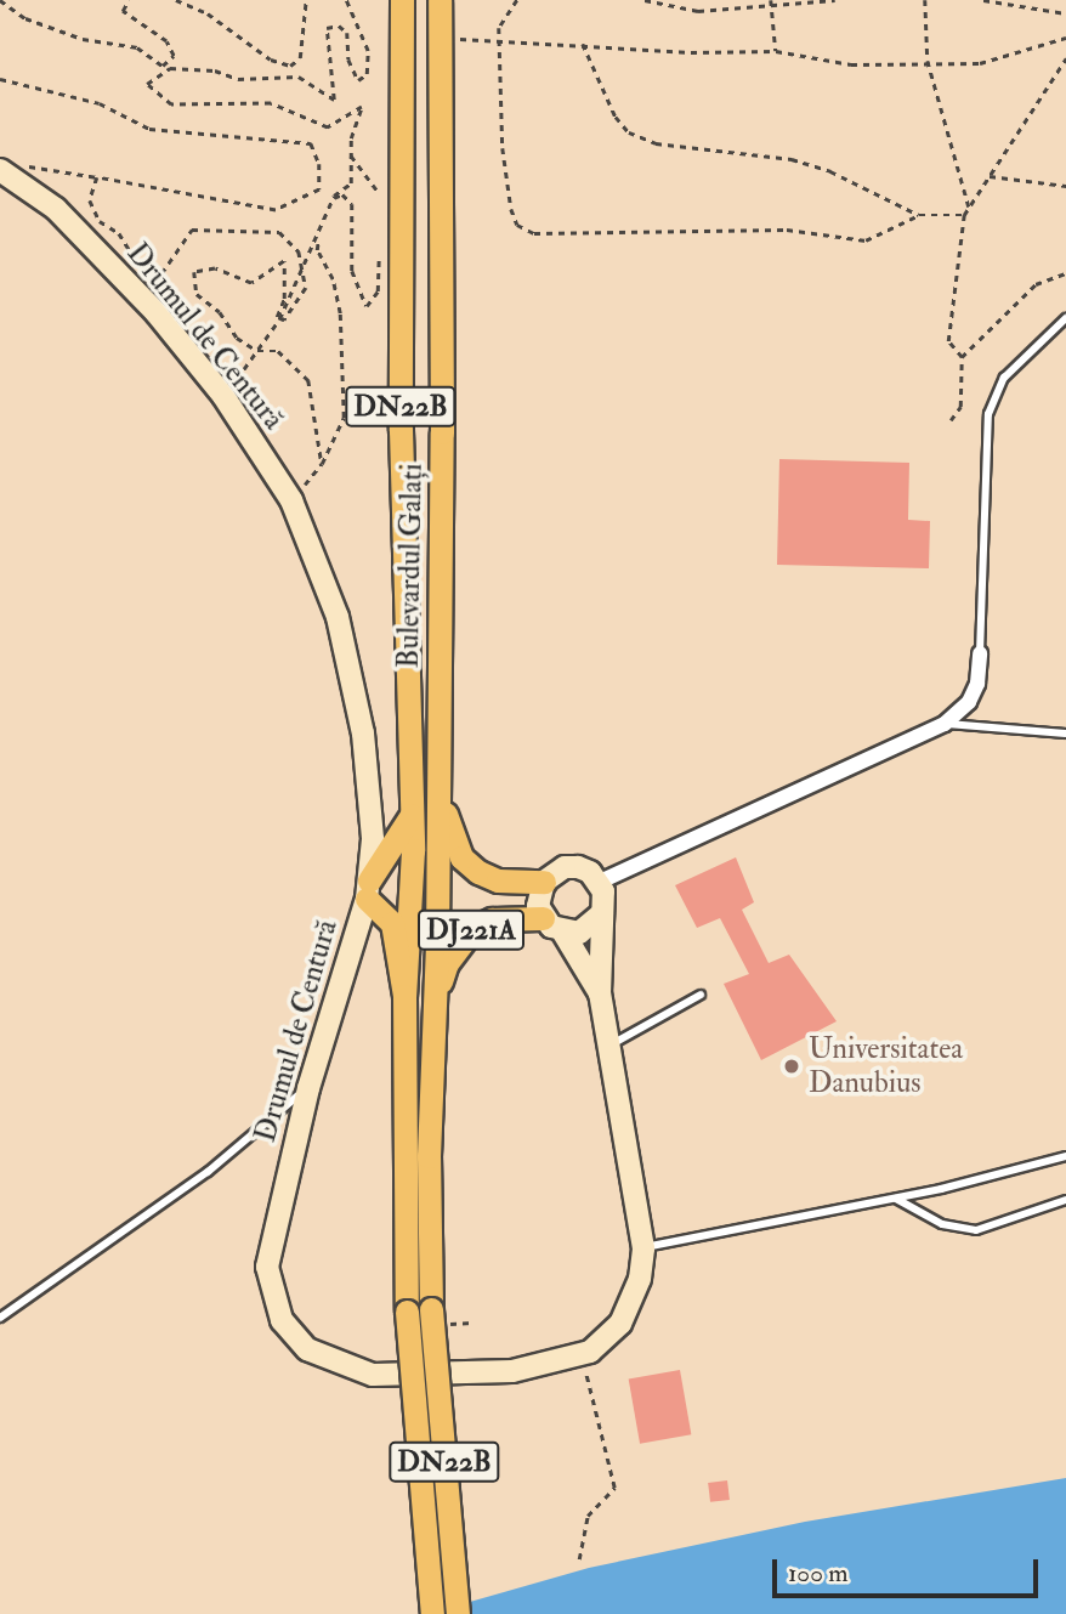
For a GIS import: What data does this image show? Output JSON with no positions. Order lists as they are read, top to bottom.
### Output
{
  "streets": {
    "main road": ["DN22B", "Bulevardul Galați", "DJ221A"],
    "street": ["Drumul de Centură"]
  },
  "crossings": [
    ["Drumul de Centură", "DJ221A"],
    ["DN22B", "Bulevardul Galați"],
    ["DN22B", "DJ221A"],
    ["Bulevardul Galați", "DJ221A"]
  ],
  "places": ["Universitatea Danubius"],
  "scale_bar": "100 m"
}
